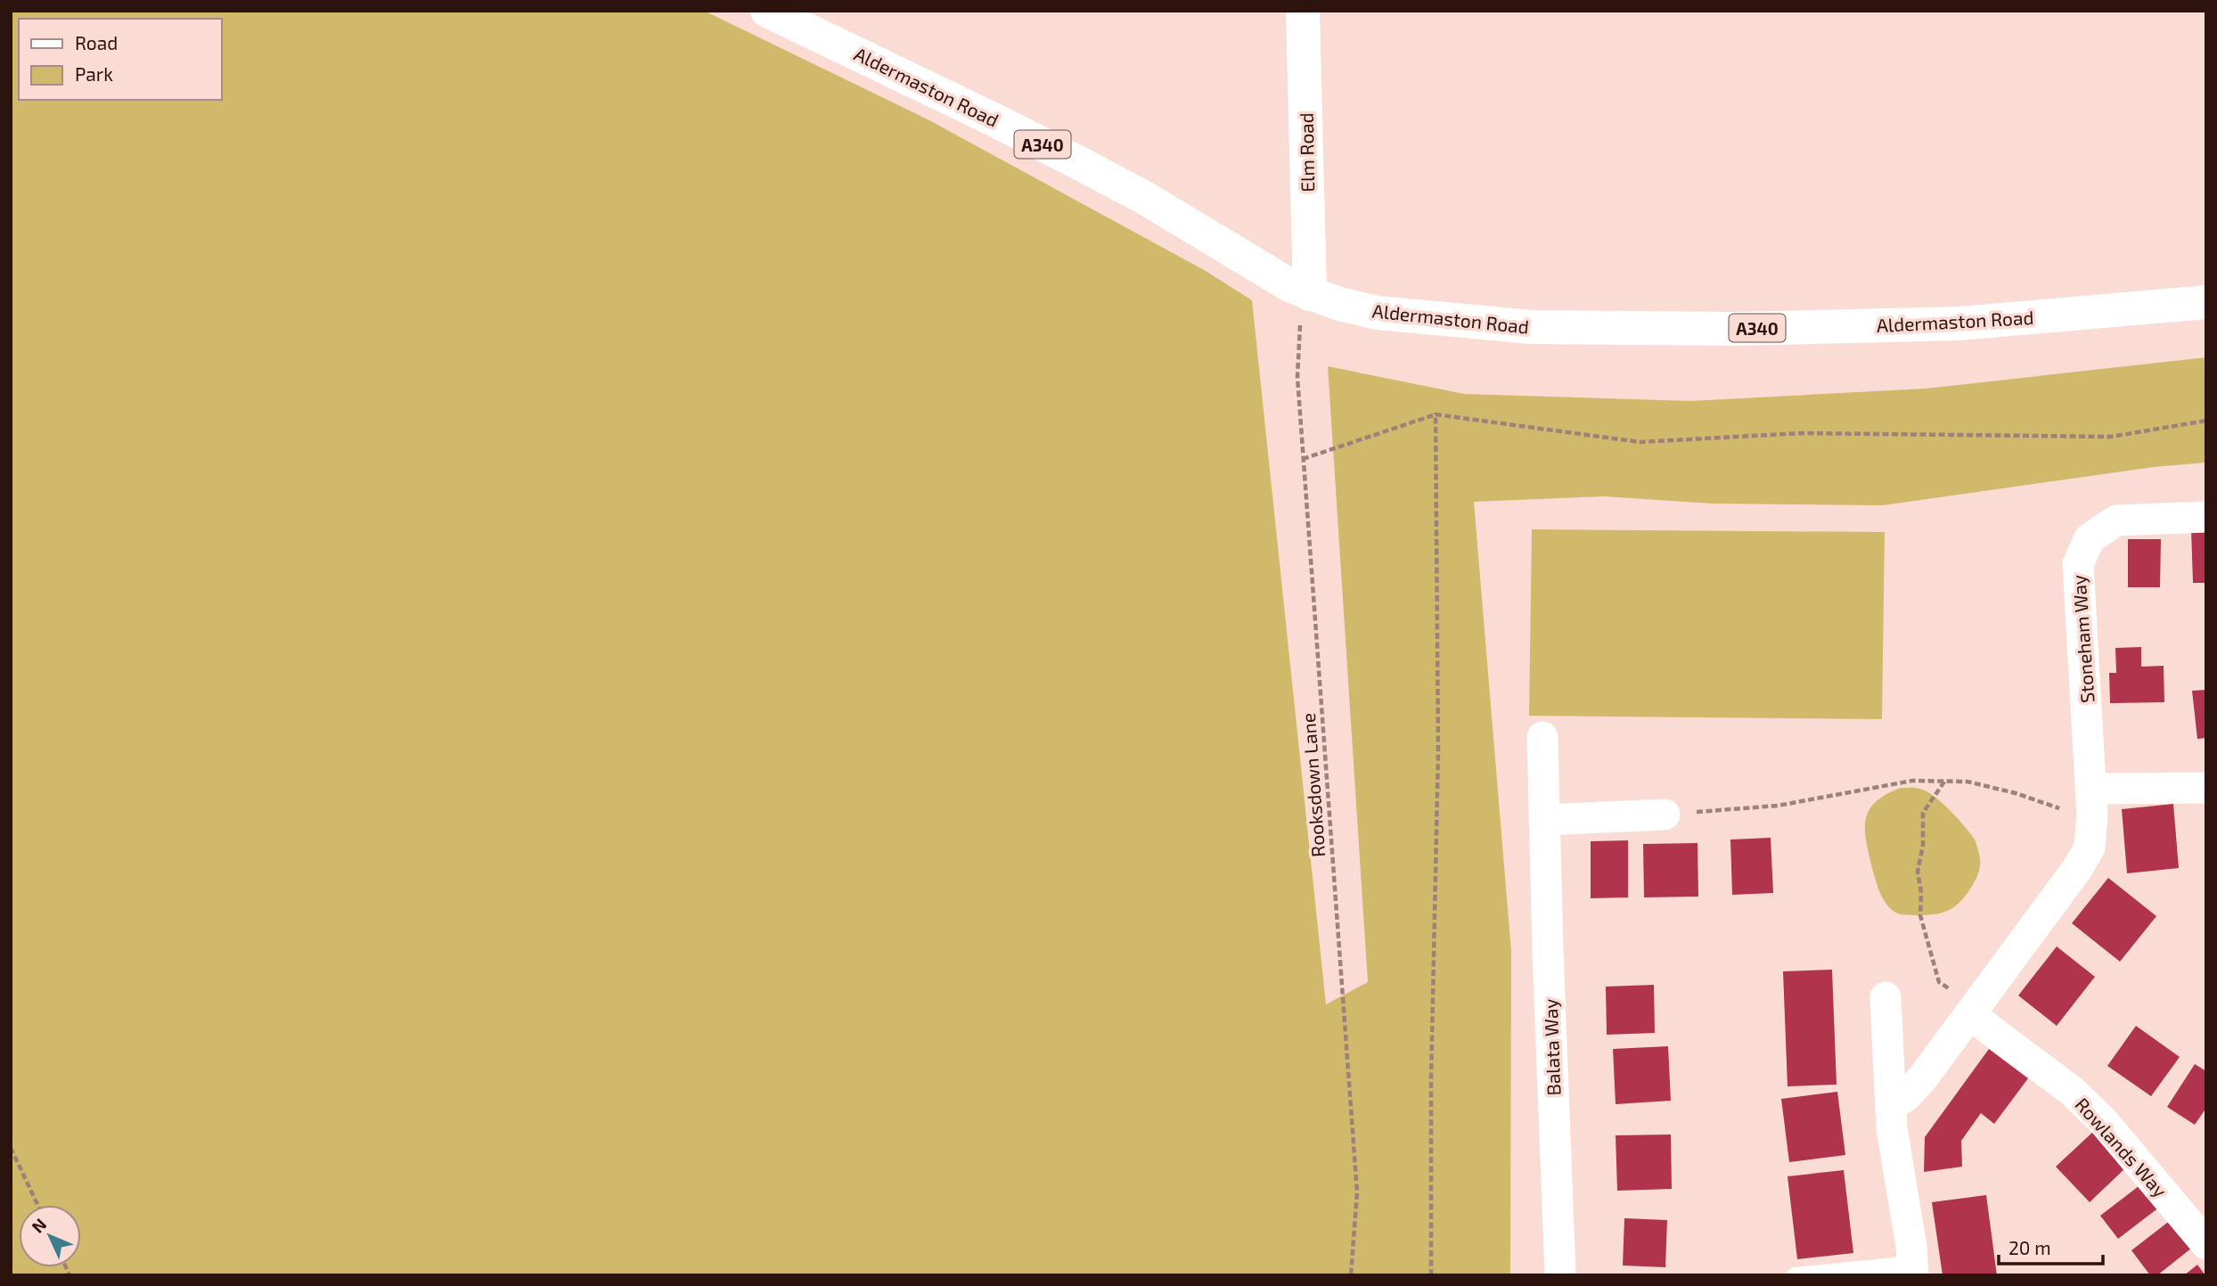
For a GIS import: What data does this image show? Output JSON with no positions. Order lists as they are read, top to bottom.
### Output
{
  "streets": {
    "main road": ["Aldermaston Road", "A340", "Elm Road"],
    "street": ["Stoneham Way", "Balata Way", "Rowlands Way"],
    "path": ["Rooksdown Lane"]
  },
  "crossings": [
    ["Aldermaston Road", "Elm Road"],
    ["Aldermaston Road", "Rooksdown Lane"],
    ["Elm Road", "Rooksdown Lane"],
    ["Stoneham Way", "Rowlands Way"]
  ],
  "legend": ["Road", "Park"],
  "scale_bar": "20 m",
  "north": "top left"
}
